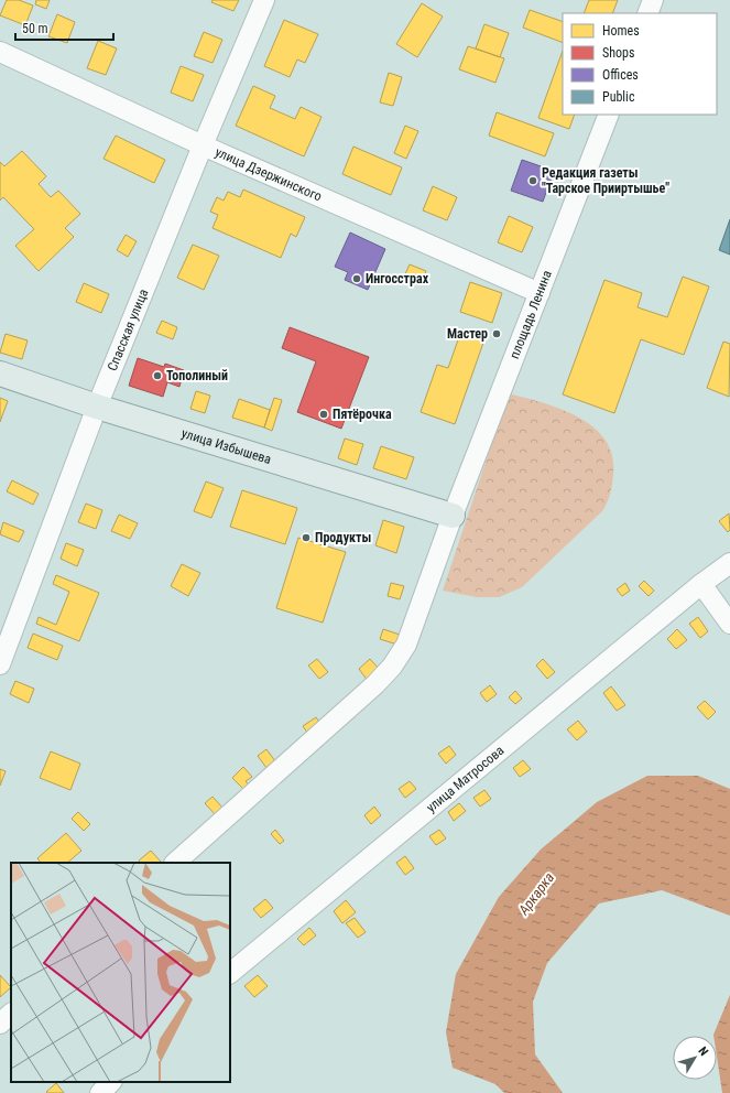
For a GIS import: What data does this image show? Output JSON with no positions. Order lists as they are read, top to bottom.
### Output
{
  "streets": {
    "main road": ["улица Избышева"],
    "street": [
      "улица Дзержинского",
      "площадь Ленина",
      "Спасская улица",
      "улица Матросова"
    ]
  },
  "crossings": [
    ["улица Дзержинского", "площадь Ленина"],
    ["улица Дзержинского", "Спасская улица"],
    ["площадь Ленина", "улица Избышева"],
    ["Спасская улица", "улица Избышева"]
  ],
  "water": ["Аркарка"],
  "places": [
    "Редакция газеты \"Тарское Прииртышье\"",
    "Ингосстрах",
    "Мастер",
    "Тополиный",
    "Пятёрочка",
    "Продукты"
  ],
  "legend": [
    "Homes",
    "Shops",
    "Offices",
    "Public"
  ],
  "scale_bar": "50 m",
  "north": "top right"
}
